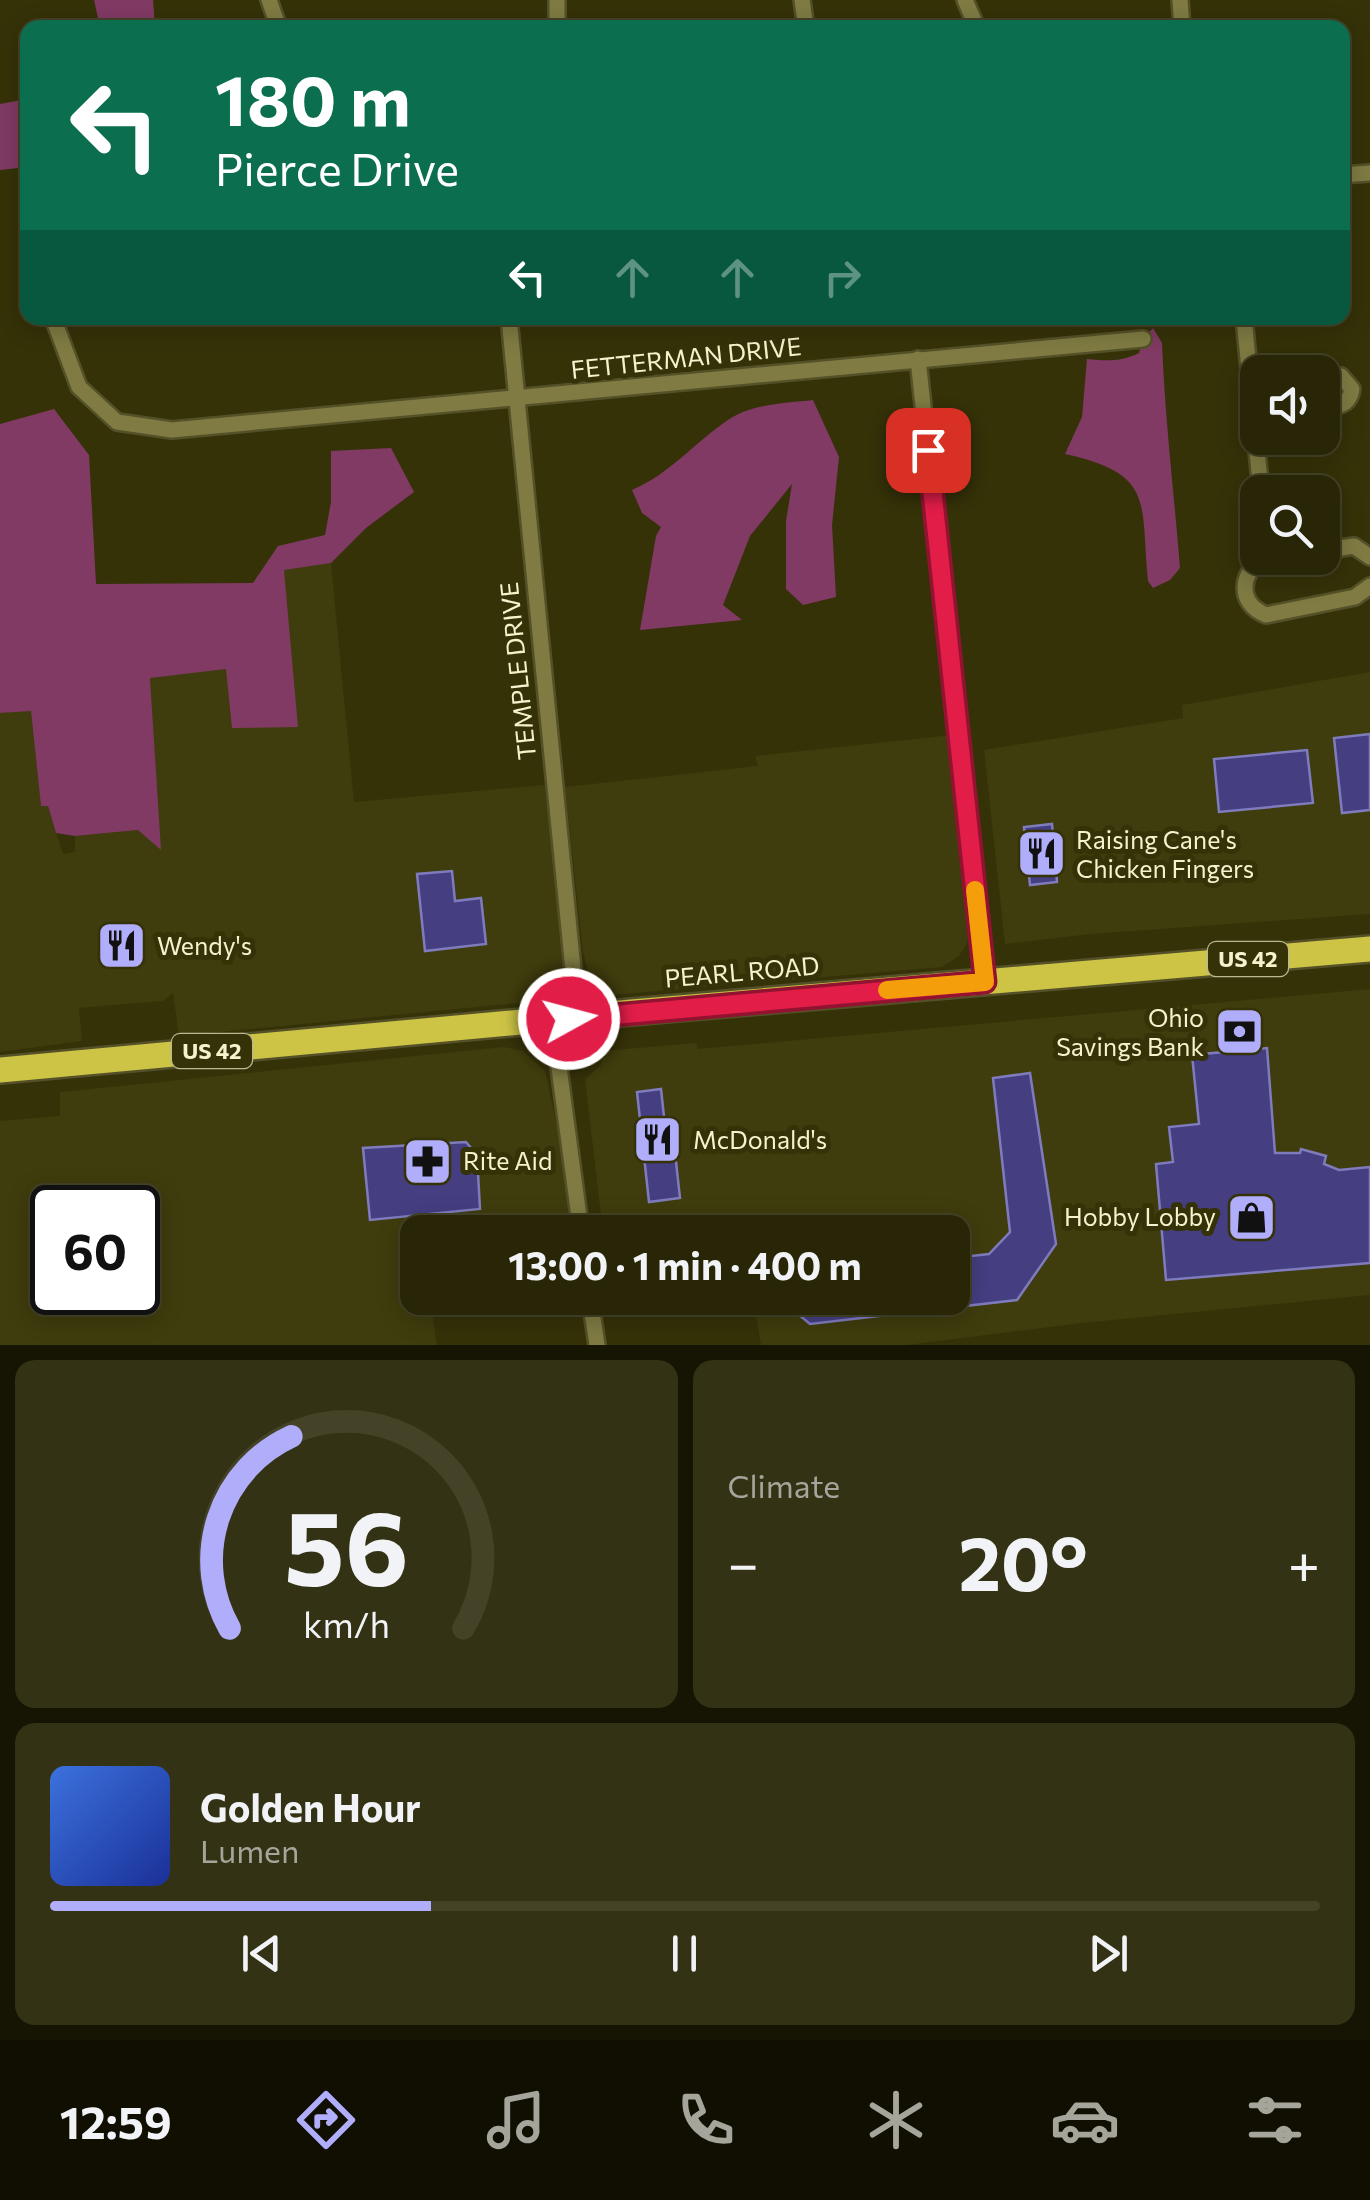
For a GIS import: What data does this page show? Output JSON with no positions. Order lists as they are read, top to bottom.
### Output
{
  "streets": {
    "main road": ["US 42", "PEARL ROAD"],
    "street": ["FETTERMAN DRIVE", "TEMPLE DRIVE"]
  },
  "crossings": [
    ["FETTERMAN DRIVE", "TEMPLE DRIVE"],
    ["TEMPLE DRIVE", "PEARL ROAD"]
  ],
  "places": {
    "restaurant": ["Raising Cane's Chicken Fingers", "Wendy's", "McDonald's"],
    "bank": ["Ohio Savings Bank"],
    "pharmacy": ["Rite Aid"],
    "shop": ["Hobby Lobby"]
  },
  "page": {
    "turn": ["180 m", "Pierce Drive"],
    "limit": "60",
    "trip": "13:00 · 1 min · 400 m",
    "tile": "Climate",
    "heat": ["−", "20°", "+"],
    "song": ["Golden Hour", "Lumen"],
    "tabs": "12:59",
    "gauge": ["56", "km/h"]
  }
}
